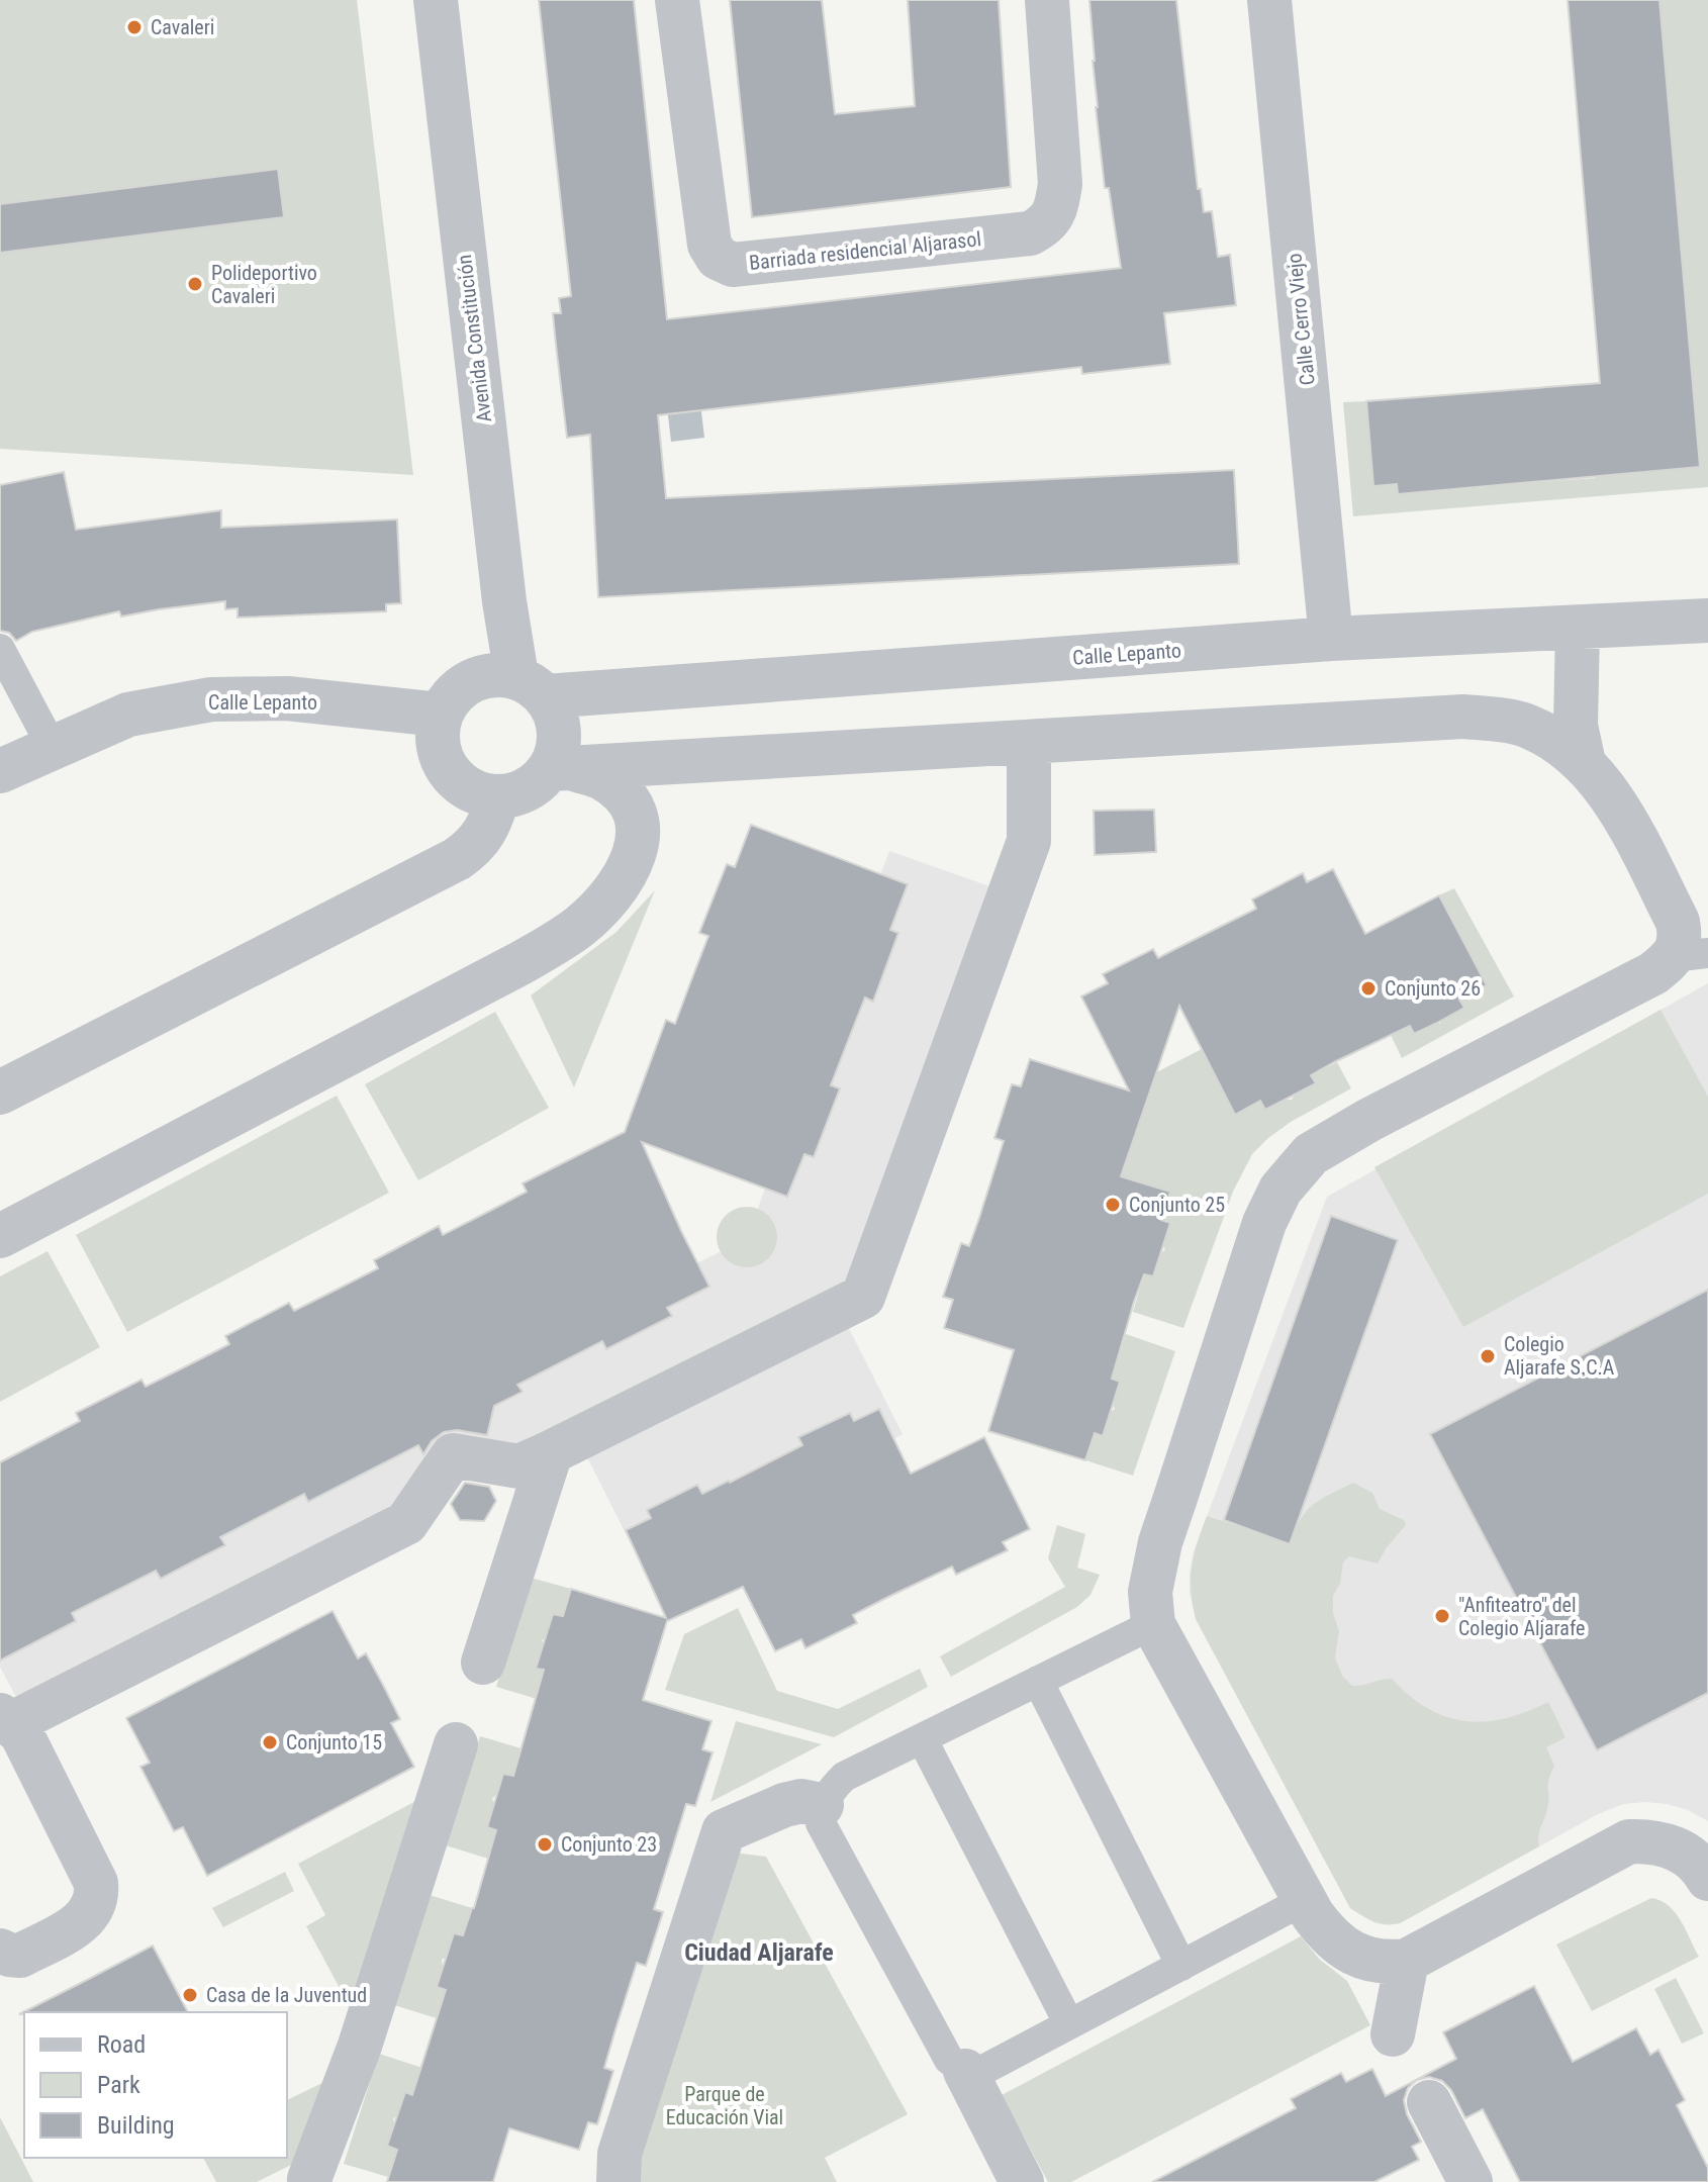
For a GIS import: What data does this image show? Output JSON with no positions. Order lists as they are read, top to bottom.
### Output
{
  "streets": {
    "street": [
      "Barriada residencial Aljarasol",
      "Calle Cerro Viejo",
      "Avenida Constitución",
      "Calle Lepanto"
    ]
  },
  "crossings": [
    ["Calle Cerro Viejo", "Calle Lepanto"],
    ["Avenida Constitución", "Calle Lepanto"]
  ],
  "districts": ["Ciudad Aljarafe"],
  "parks": ["Parque de Educación Vial"],
  "places": [
    "Cavaleri",
    "Polideportivo Cavaleri",
    "Conjunto 26",
    "Conjunto 25",
    "Colegio Aljarafe S.C.A",
    "\"Anfiteatro\" del Colegio Aljarafe",
    "Conjunto 15",
    "Conjunto 23",
    "Casa de la Juventud"
  ],
  "legend": ["Road", "Park", "Building"]
}
